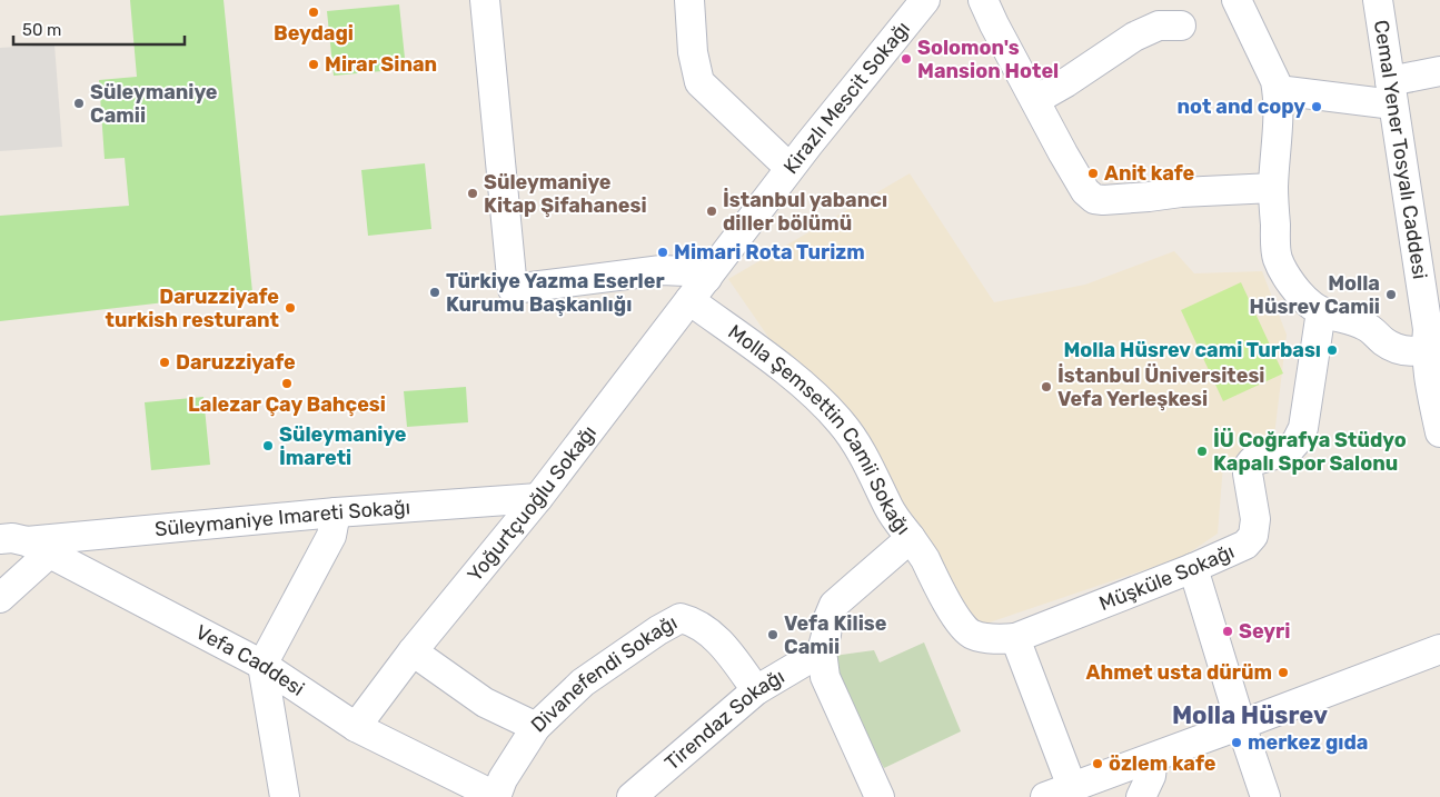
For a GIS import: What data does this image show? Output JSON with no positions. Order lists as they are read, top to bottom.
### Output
{
  "streets": {
    "street": [
      "Kirazlı Mescit Sokağı",
      "Cemal Yener Tosyalı Caddesi",
      "Molla Şemsettin Camii Sokağı",
      "Yoğurtçuoğlu Sokağı",
      "Süleymaniye Imareti Sokağı",
      "Müşküle Sokağı",
      "Vefa Caddesi",
      "Divanefendi Sokağı",
      "Tirendaz Sokağı"
    ]
  },
  "crossings": [
    ["Kirazlı Mescit Sokağı", "Yoğurtçuoğlu Sokağı"],
    ["Molla Şemsettin Camii Sokağı", "Yoğurtçuoğlu Sokağı"],
    ["Molla Şemsettin Camii Sokağı", "Tirendaz Sokağı"],
    ["Yoğurtçuoğlu Sokağı", "Süleymaniye Imareti Sokağı"],
    ["Yoğurtçuoğlu Sokağı", "Vefa Caddesi"],
    ["Süleymaniye Imareti Sokağı", "Vefa Caddesi"],
    ["Vefa Caddesi", "Divanefendi Sokağı"],
    ["Divanefendi Sokağı", "Tirendaz Sokağı"]
  ],
  "districts": ["Molla Hüsrev"],
  "places": [
    "Beydagi",
    "Solomon's Mansion Hotel",
    "Mirar Sinan",
    "Süleymaniye Camii",
    "not and copy",
    "Anit kafe",
    "Süleymaniye Kitap Şifahanesi",
    "İstanbul yabancı diller bölümü",
    "Mimari Rota Turizm",
    "Türkiye Yazma Eserler Kurumu Başkanlığı",
    "Molla Hüsrev Camii",
    "Daruzziyafe turkish resturant",
    "Molla Hüsrev cami Turbası",
    "Daruzziyafe",
    "Lalezar Çay Bahçesi",
    "İstanbul Üniversitesi Vefa Yerleşkesi",
    "Süleymaniye İmareti",
    "İÜ Coğrafya Stüdyo Kapalı Spor Salonu",
    "Seyri",
    "Vefa Kilise Camii",
    "Ahmet usta dürüm",
    "merkez gıda",
    "özlem kafe"
  ],
  "scale_bar": "50 m"
}
